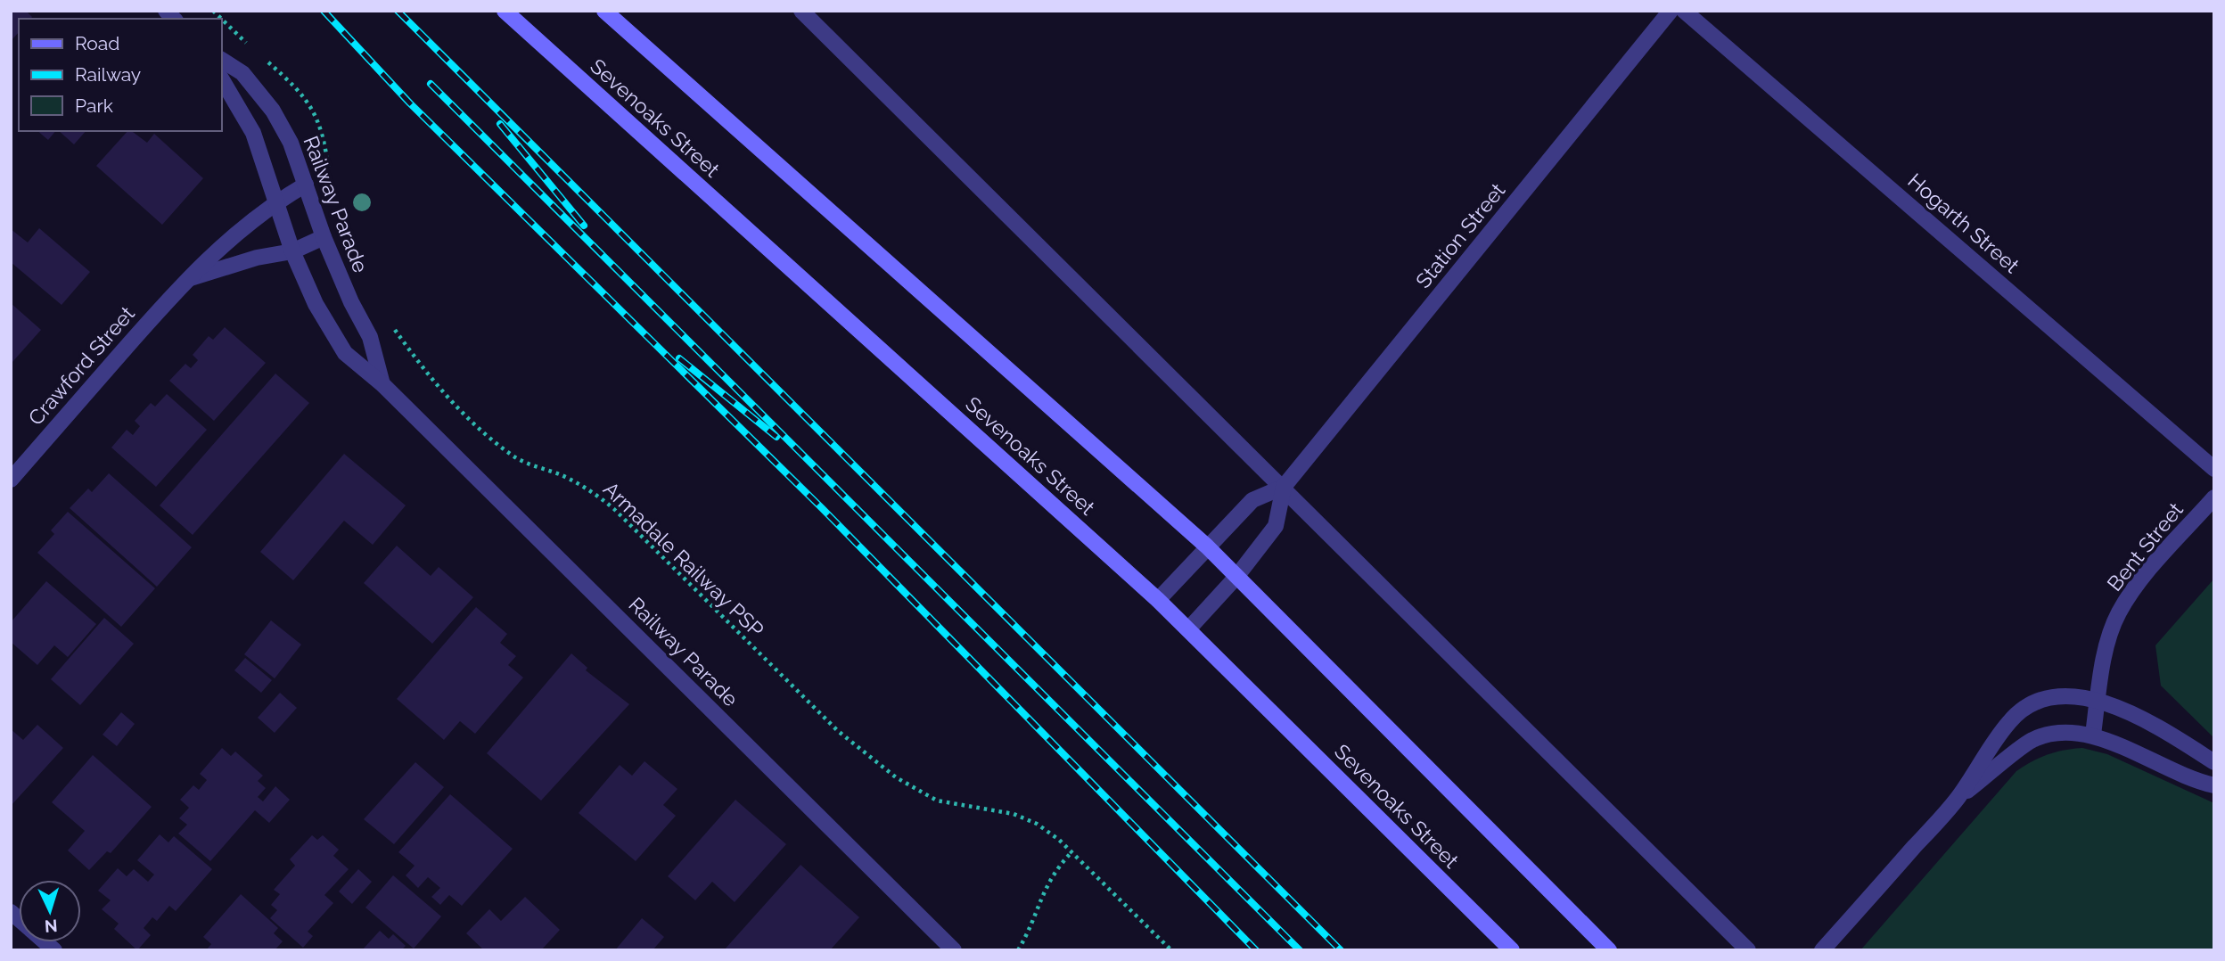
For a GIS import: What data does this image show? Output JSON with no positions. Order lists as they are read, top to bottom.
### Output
{
  "streets": {
    "main road": ["Sevenoaks Street"],
    "street": [
      "Railway Parade",
      "Hogarth Street",
      "Station Street",
      "Crawford Street",
      "Bent Street"
    ],
    "path": ["Armadale Railway PSP"]
  },
  "crossings": [
    ["Sevenoaks Street", "Station Street"],
    ["Railway Parade", "Crawford Street"]
  ],
  "legend": ["Road", "Railway", "Park"],
  "north": "bottom"
}
